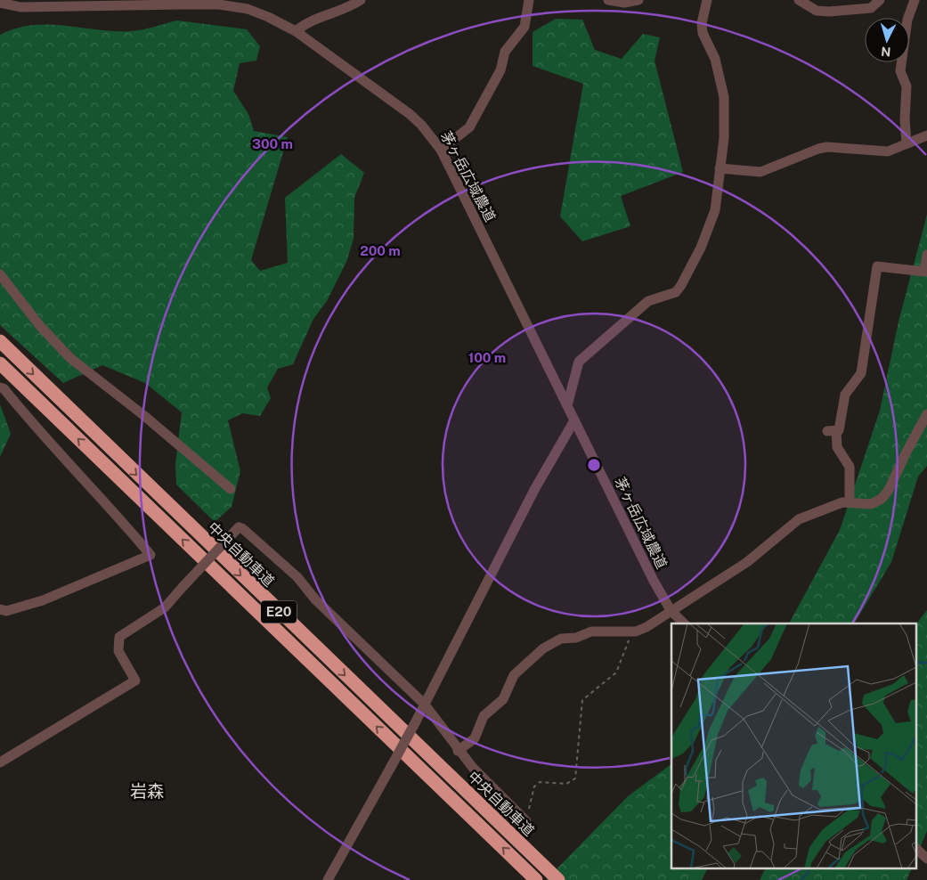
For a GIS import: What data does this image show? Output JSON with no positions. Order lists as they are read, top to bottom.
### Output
{
  "streets": {
    "highway": ["中央自動車道", "E20"],
    "street": ["茅ヶ岳広域農道"]
  },
  "districts": ["岩森"],
  "north": "bottom",
  "rings": ["300 m", "200 m", "100 m"]
}
